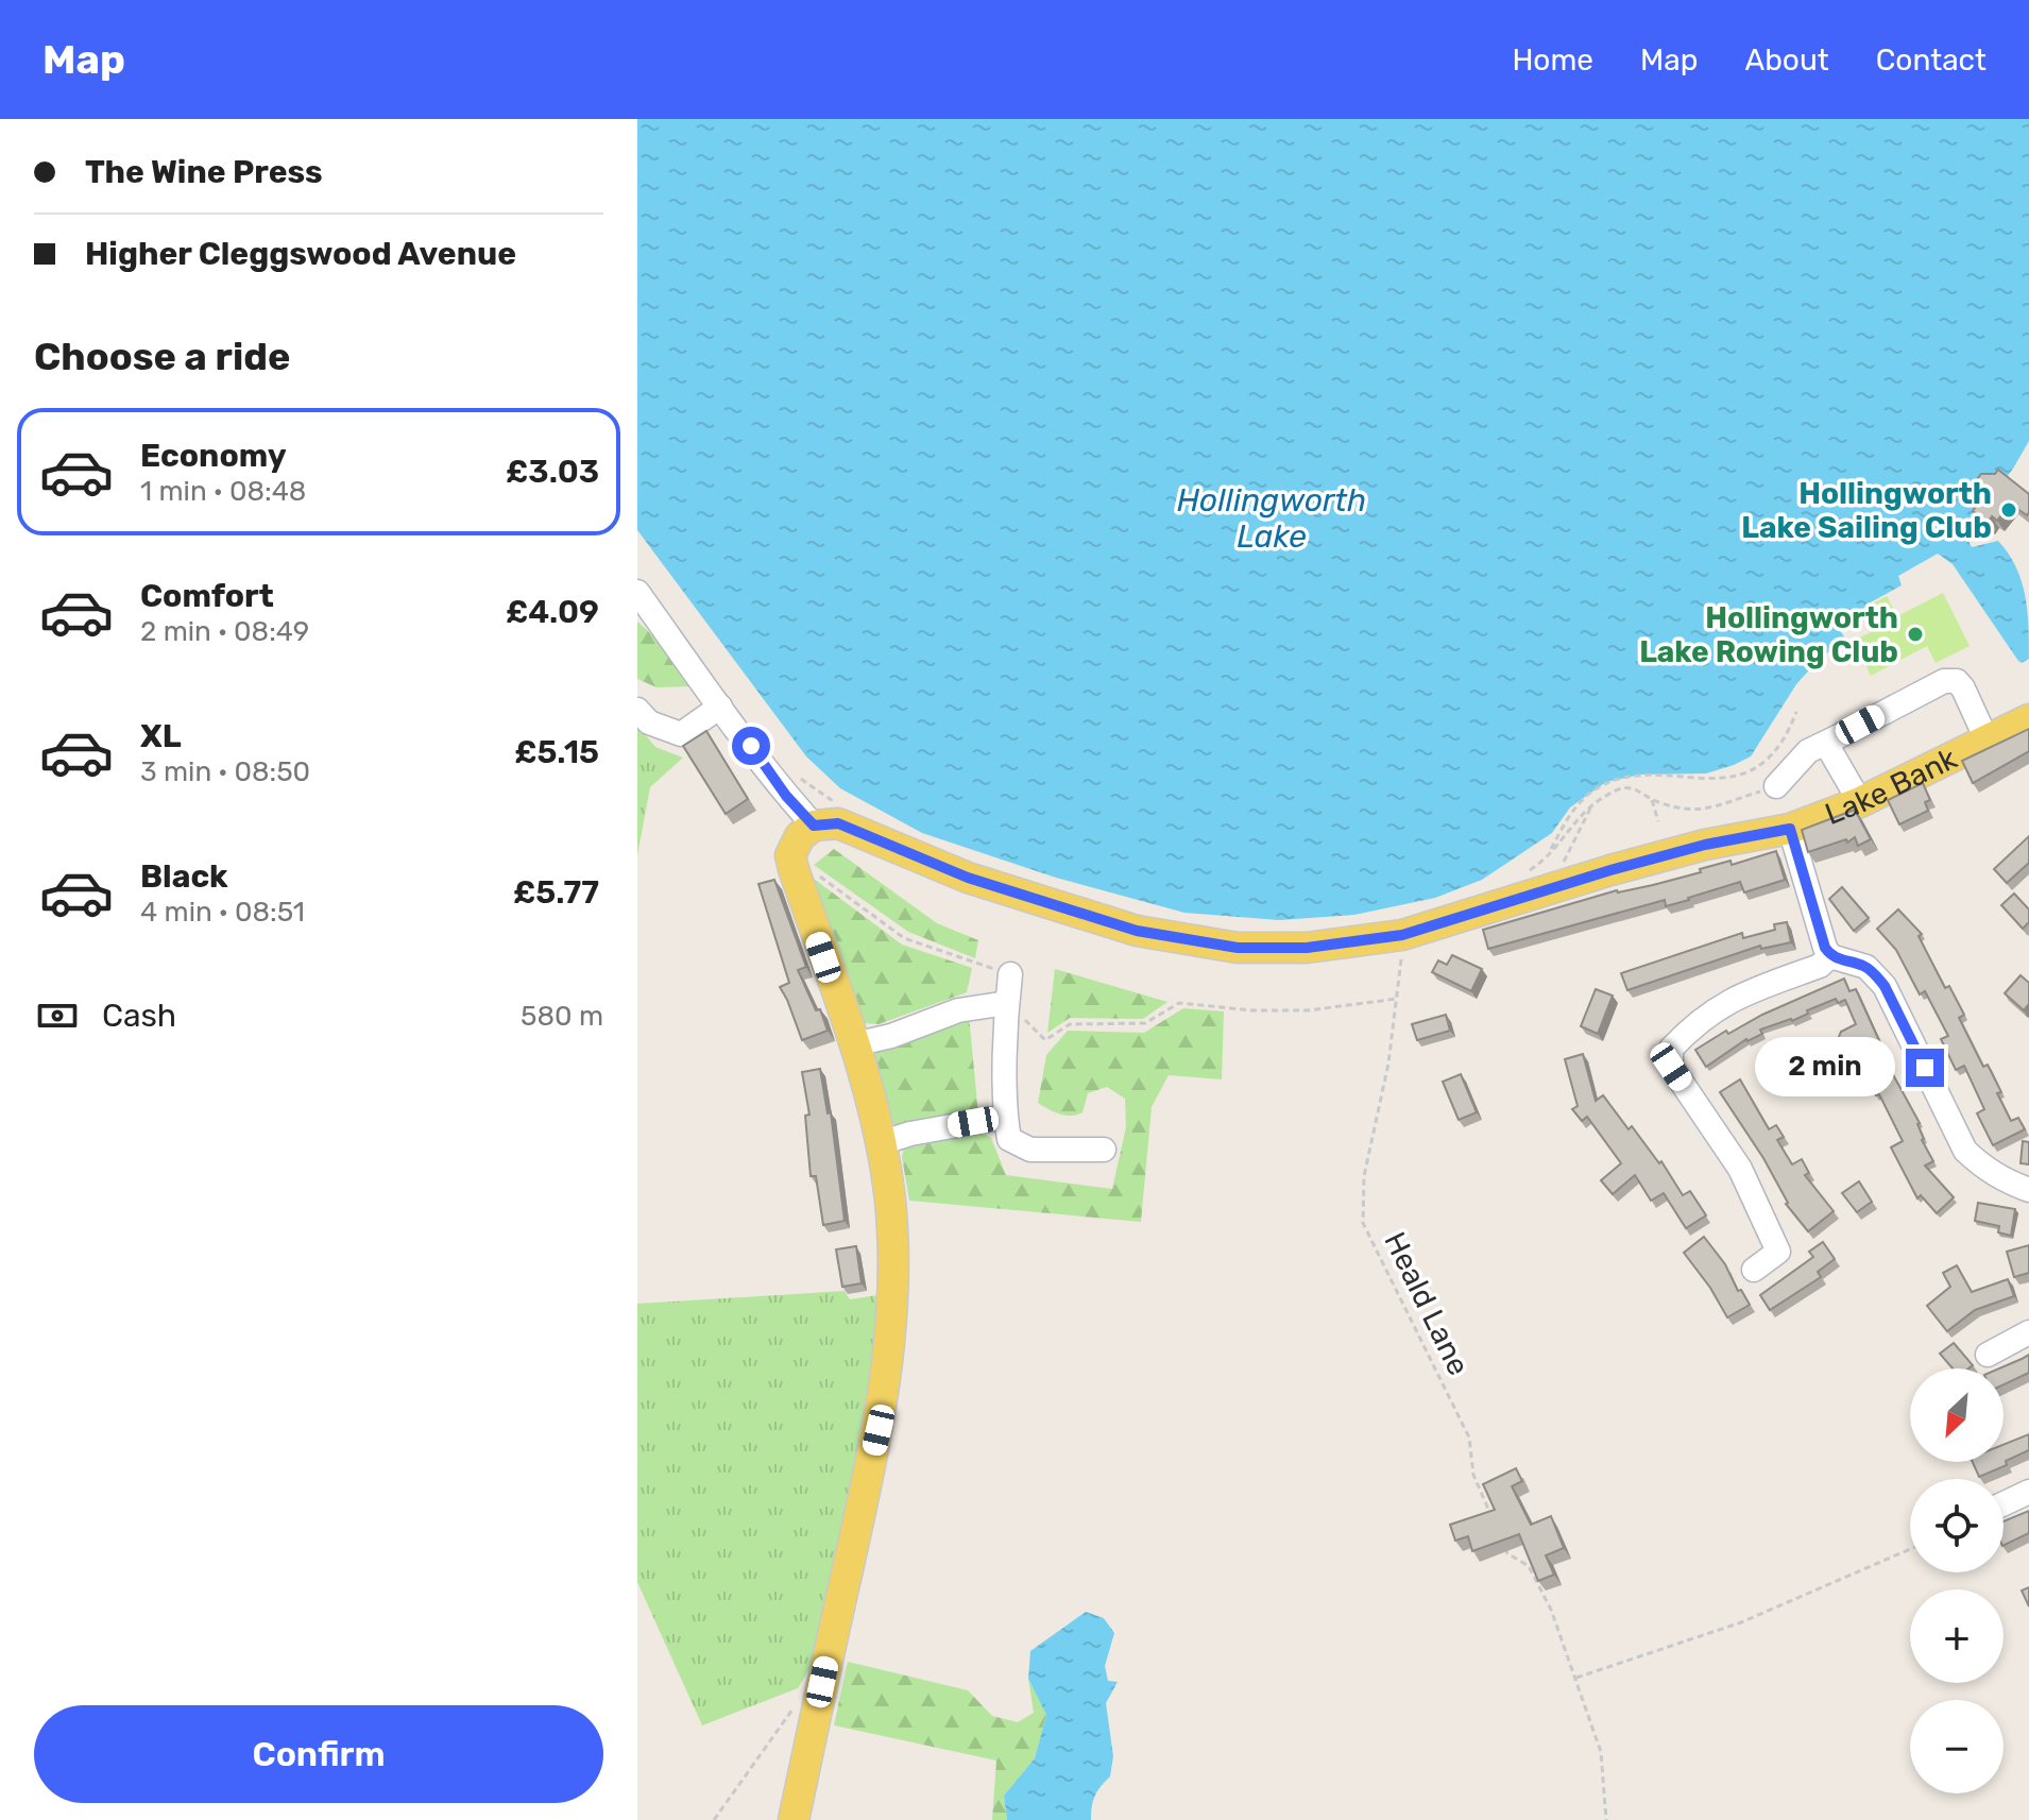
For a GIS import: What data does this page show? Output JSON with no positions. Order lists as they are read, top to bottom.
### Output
{
  "streets": {
    "main road": ["Lake Bank"],
    "path": ["Heald Lane"]
  },
  "water": ["Hollingworth Lake"],
  "places": ["Hollingworth Lake Sailing Club", "Hollingworth Lake Rowing Club"],
  "north": "bottom left",
  "page": {
    "header": "Map",
    "nav": [
      "Home",
      "Map",
      "About",
      "Contact"
    ],
    "banner": ["The Wine Press", "Higher Cleggswood Avenue"],
    "heading": "Choose a ride",
    "list": [
      {
        "name": "Economy",
        "note": "1 min · 08:48",
        "value": "£3.03"
      },
      {
        "name": "Comfort",
        "note": "2 min · 08:49",
        "value": "£4.09"
      },
      {
        "name": "XL",
        "note": "3 min · 08:50",
        "value": "£5.15"
      },
      {
        "name": "Black",
        "note": "4 min · 08:51",
        "value": "£5.77"
      }
    ],
    "pay": ["Cash", "580 m"],
    "bubble": "2 min",
    "map_buttons": ["+", "−"],
    "buttons": "Confirm"
  }
}
